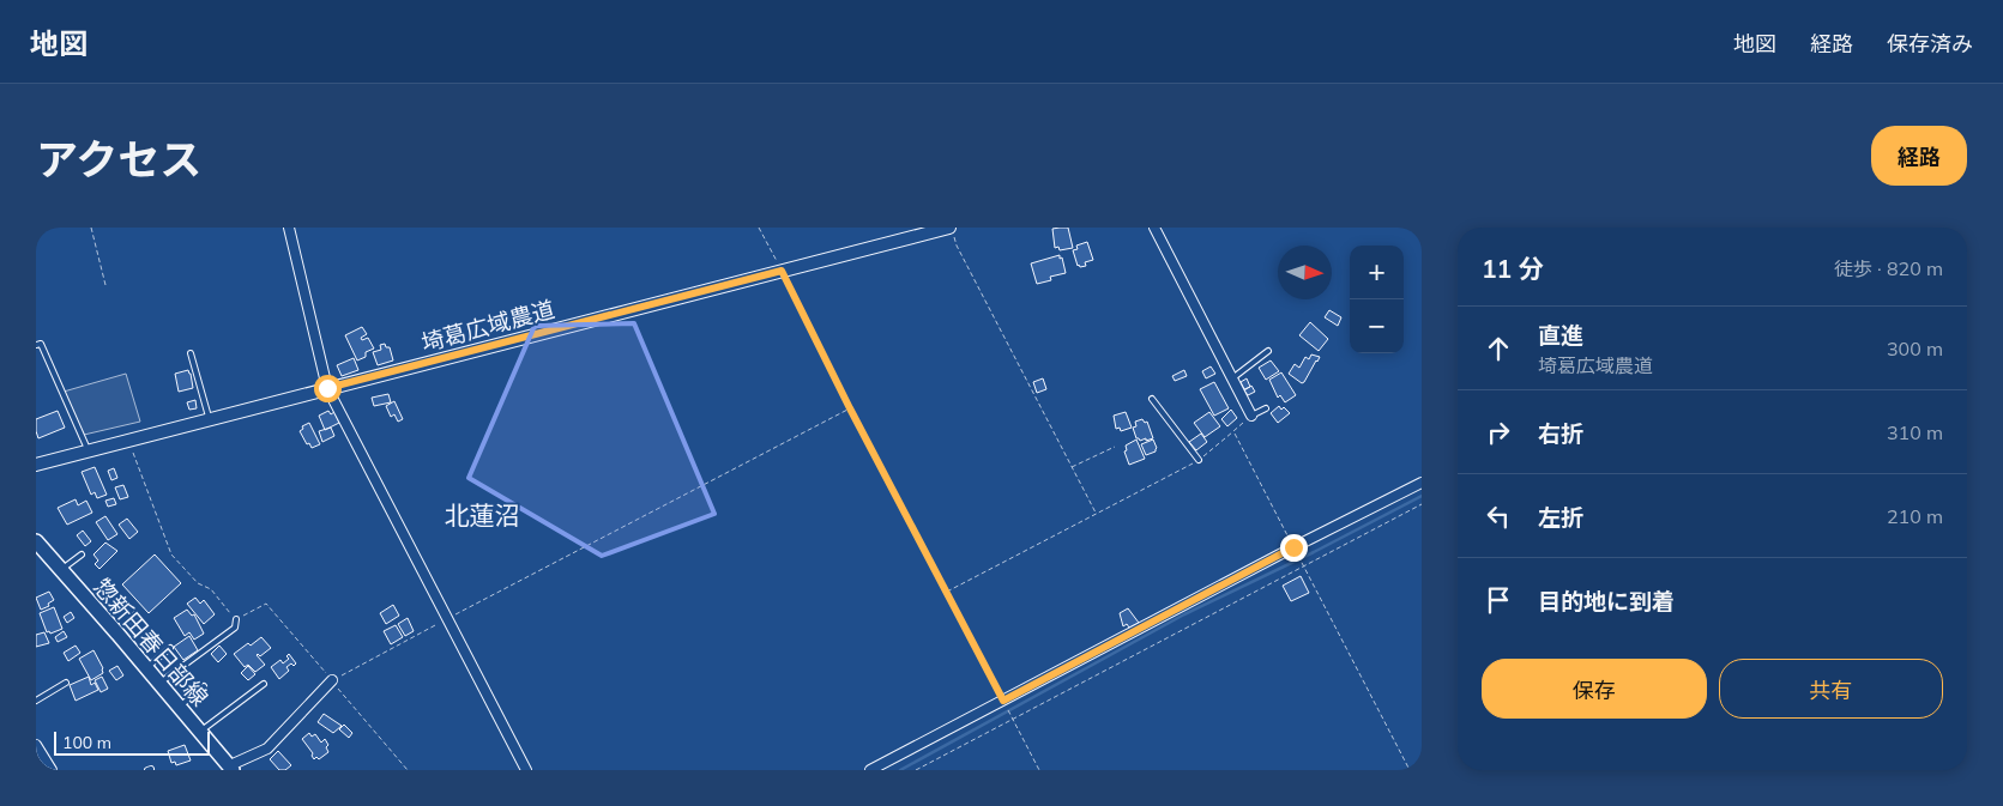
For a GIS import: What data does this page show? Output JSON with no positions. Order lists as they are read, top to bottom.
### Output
{
  "streets": {
    "main road": ["惣新田春日部線"],
    "street": ["埼葛広域農道"]
  },
  "districts": ["北蓮沼"],
  "scale_bar": "100 m",
  "north": "right",
  "page": {
    "header": "地図",
    "nav": ["地図", "経路", "保存済み"],
    "title": "アクセス",
    "buttons": [
      "経路",
      ["保存", "共有"]
    ],
    "heading": ["11 分", "徒歩 · 820 m"],
    "map_buttons": ["+", "−"],
    "list": [
      ["直進", "埼葛広域農道", "300 m"],
      ["右折", "310 m"],
      ["左折", "210 m"],
      "目的地に到着"
    ],
    "scale": "100 m"
  }
}
